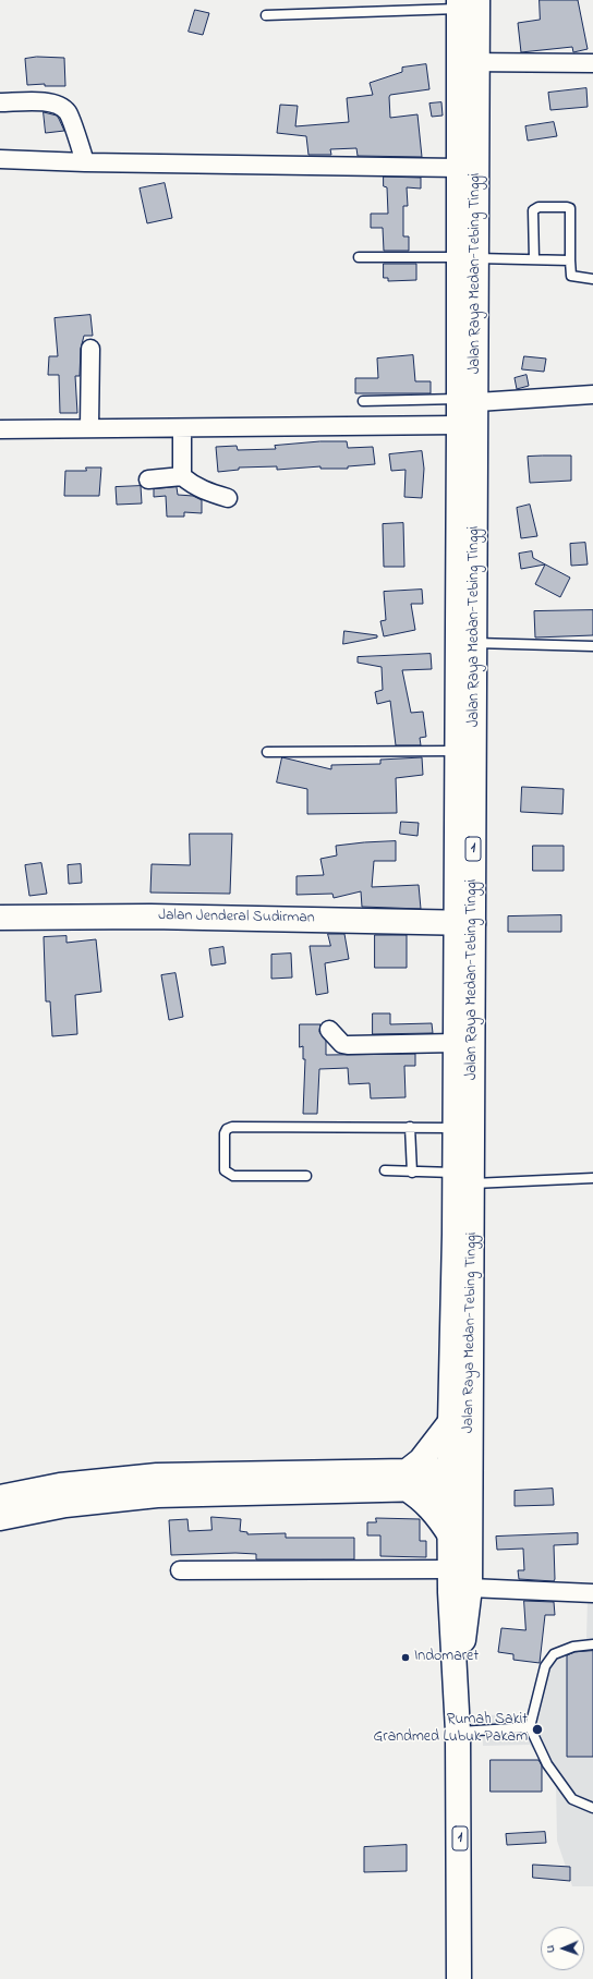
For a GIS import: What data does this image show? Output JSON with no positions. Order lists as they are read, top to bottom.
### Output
{
  "streets": {
    "main road": ["Jalan Raya Medan-Tebing Tinggi", "1", "Jalan Jenderal Sudirman"]
  },
  "crossings": [
    ["Jalan Raya Medan-Tebing Tinggi", "Jalan Jenderal Sudirman"]
  ],
  "places": ["Indomaret", "Rumah Sakit Grandmed Lubuk Pakam"],
  "north": "left"
}
